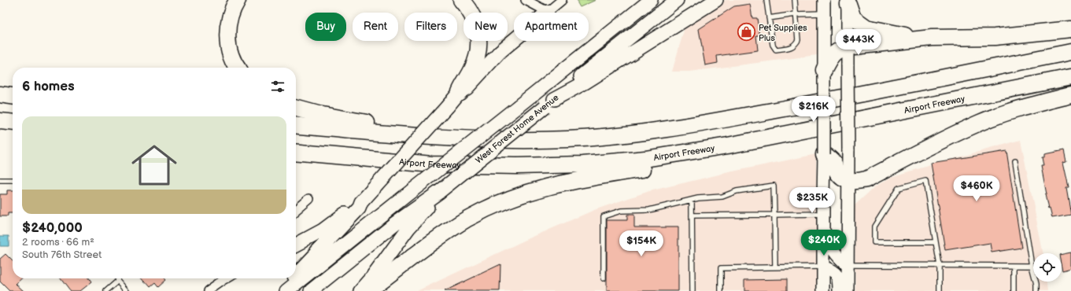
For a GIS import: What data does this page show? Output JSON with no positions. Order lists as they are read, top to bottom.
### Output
{
  "streets": {
    "highway": ["Airport Freeway"],
    "main road": ["West Forest Home Avenue"]
  },
  "places": {
    "shop": ["Pet Supplies Plus"]
  },
  "page": {
    "chip": [
      "Buy",
      "Rent",
      "Filters",
      "New",
      "Apartment"
    ],
    "price": [
      "$443K",
      "$216K",
      "$460K",
      "$235K",
      "$240K",
      "$154K"
    ],
    "heading": "6 homes",
    "list": [
      {
        "name": "$240,000",
        "note": "2 rooms · 66 m² · South 76th Street"
      }
    ]
  }
}
